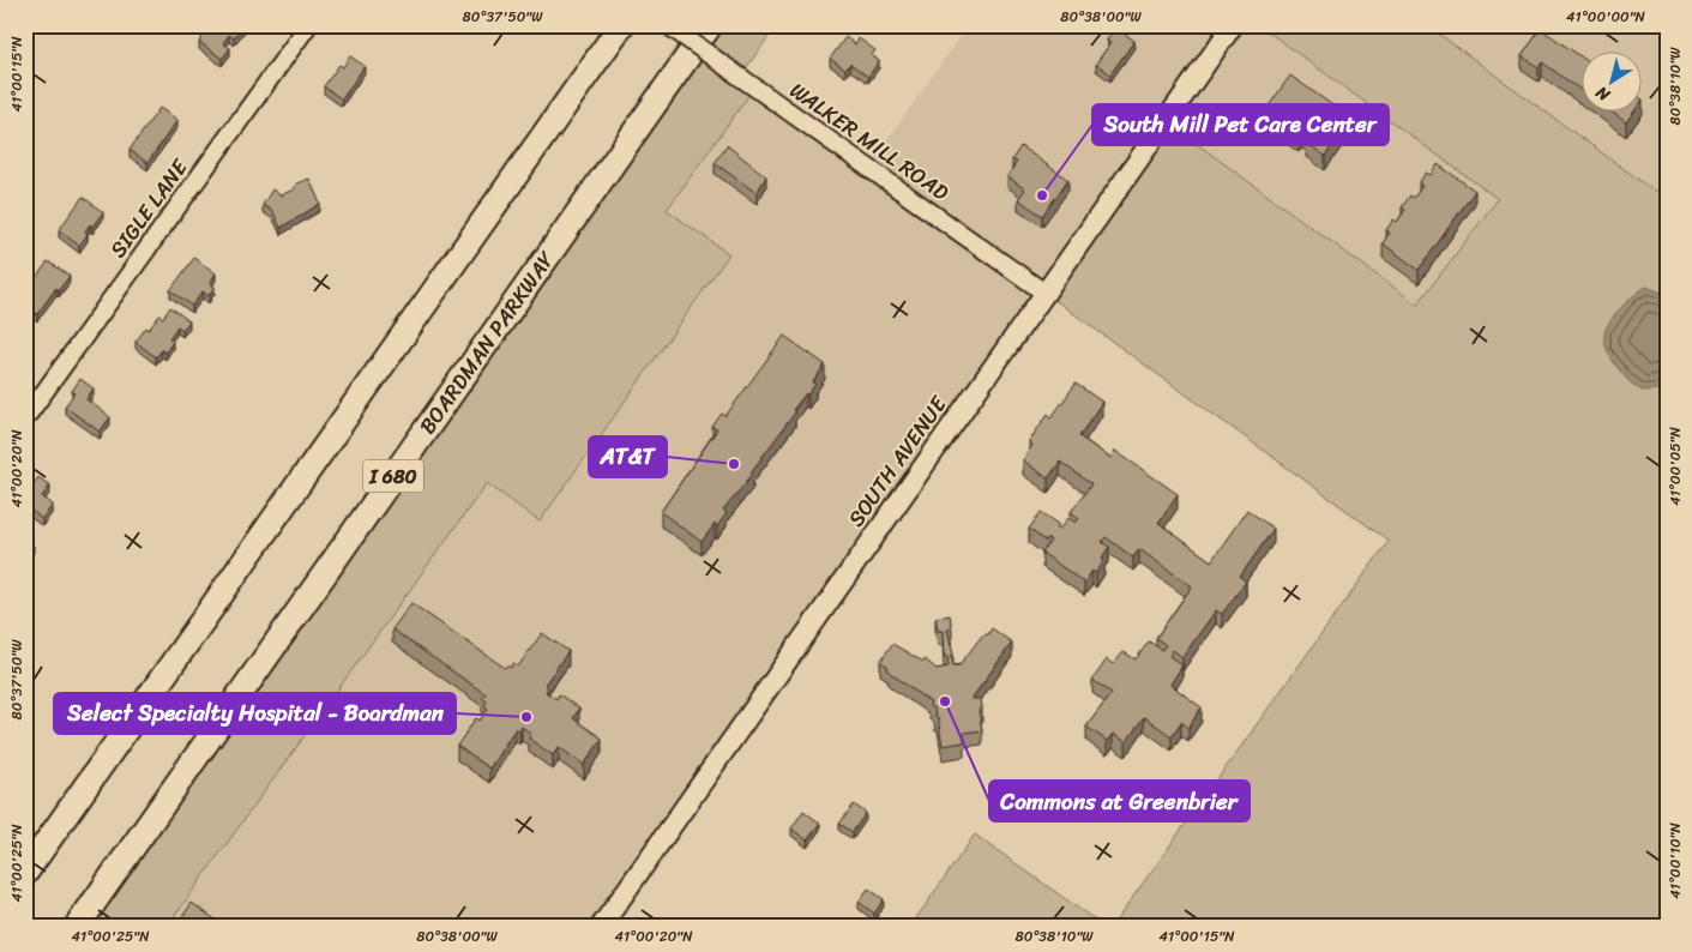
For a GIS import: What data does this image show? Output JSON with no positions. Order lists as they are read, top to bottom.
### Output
{
  "streets": {
    "highway": ["BOARDMAN PARKWAY", "I 680"],
    "main road": ["SOUTH AVENUE"],
    "street": ["WALKER MILL ROAD", "SIGLE LANE"]
  },
  "crossings": [
    ["WALKER MILL ROAD", "SOUTH AVENUE"]
  ],
  "places": [
    "South Mill Pet Care Center",
    "AT&T",
    "Commons at Greenbrier",
    "Select Specialty Hospital - Boardman"
  ],
  "north": "bottom left",
  "coordinates": [
    "80°37'50\"W",
    "80°38'00\"W",
    "41°00'00\"N",
    "41°00'15\"N",
    "80°38'10\"W",
    "41°00'05\"N",
    "41°00'20\"N",
    "41°00'10\"N",
    "41°00'25\"N"
  ]
}
